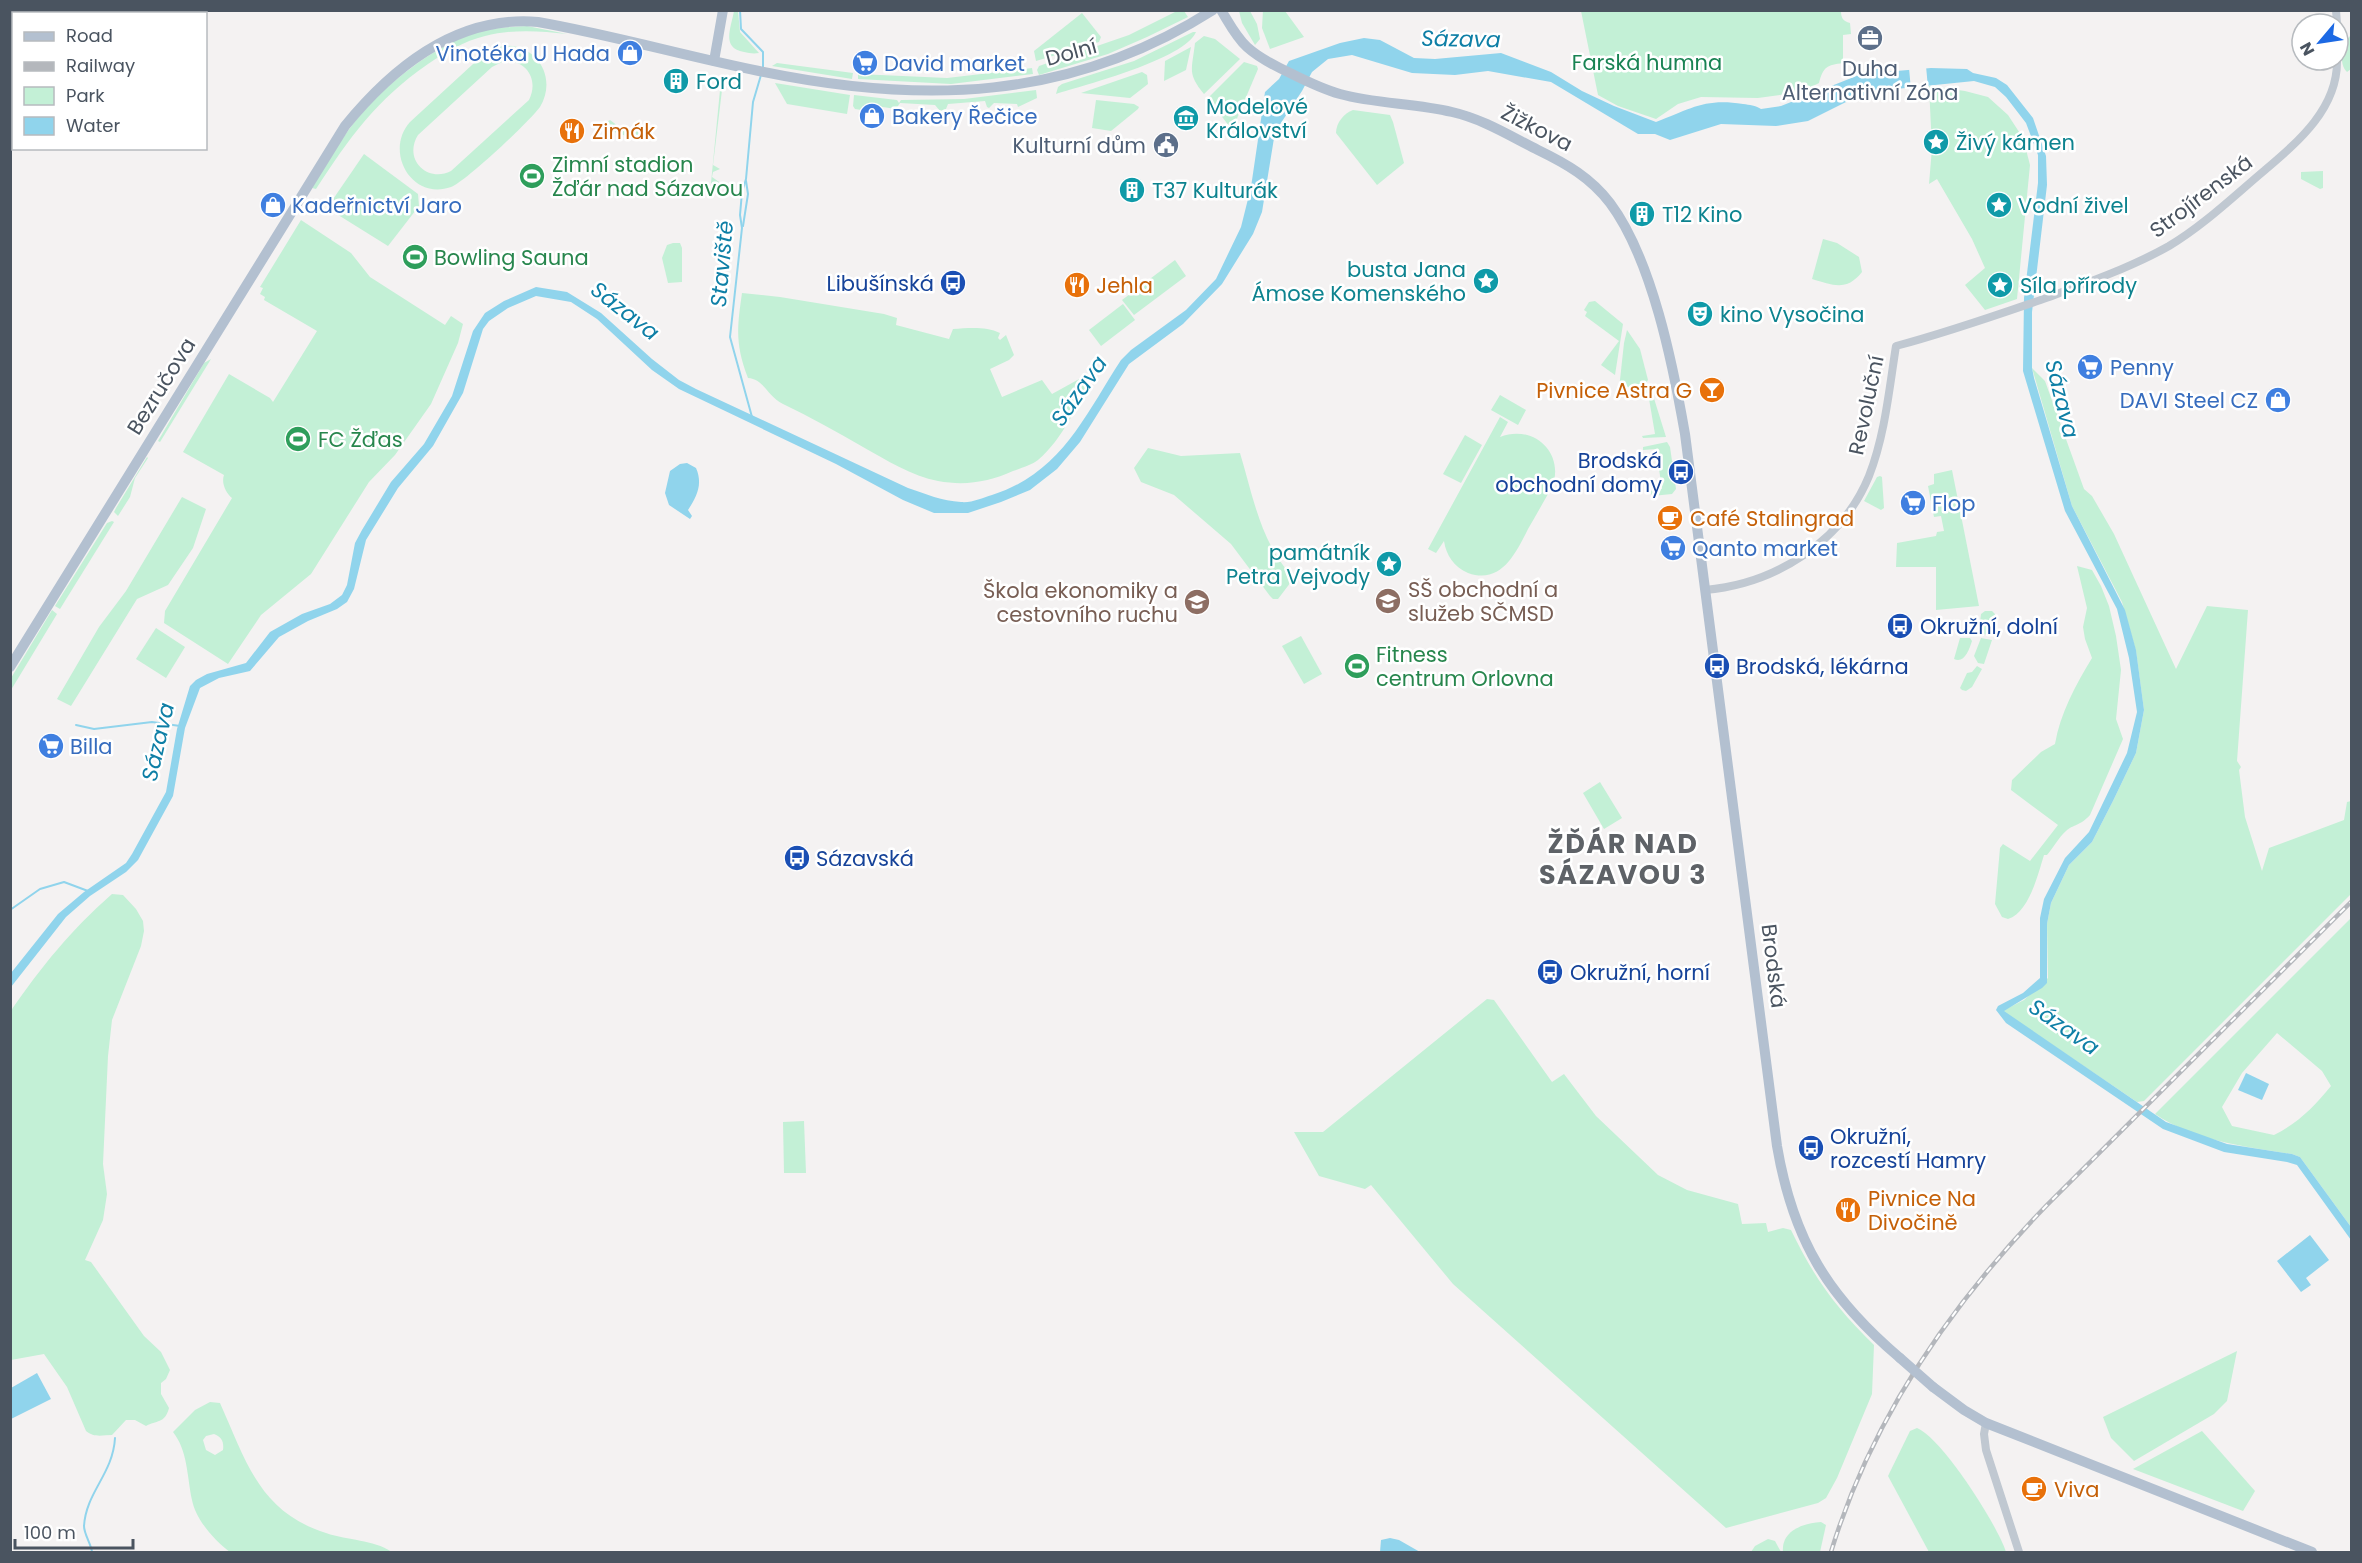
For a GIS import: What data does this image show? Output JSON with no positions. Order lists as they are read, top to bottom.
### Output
{
  "streets": {
    "main road": [
      "Dolní",
      "Žižkova",
      "Bezručova",
      "Brodská"
    ],
    "street": ["Strojírenská", "Revoluční"]
  },
  "crossings": [
    ["Dolní", "Bezručova"],
    ["Žižkova", "Brodská"],
    ["Strojírenská", "Revoluční"],
    ["Revoluční", "Brodská"]
  ],
  "districts": ["ŽĎÁR NAD SÁZAVOU 3"],
  "water": ["Sázava", "Staviště"],
  "parks": ["Farská humna"],
  "places": {
    "office": ["Duha Alternativní Zóna"],
    "shop": [
      "Vinotéka U Hada",
      "Bakery Řečice",
      "Kadeřnictví Jaro",
      "DAVI Steel CZ"
    ],
    "supermarket": [
      "David market",
      "Penny",
      "Flop",
      "Qanto market",
      "Billa"
    ],
    "building": ["Ford", "T37 Kulturák", "T12 Kino"],
    "museum": ["Modelové Království"],
    "restaurant": ["Zimák", "Jehla", "Pivnice Na Divočině"],
    "place": [
      "Živý kámen",
      "Vodní živel",
      "busta Jana Ámose Komenského",
      "Síla přírody",
      "památník Petra Vejvody"
    ],
    "public building": ["Kulturní dům"],
    "sports": [
      "Zimní stadion Žďár nad Sázavou",
      "Bowling Sauna",
      "FC Žďas",
      "Fitness centrum Orlovna"
    ],
    "bus stop": [
      "Libušínská",
      "Brodská obchodní domy",
      "Okružní, dolní",
      "Brodská, lékárna",
      "Sázavská",
      "Okružní, horní",
      "Okružní, rozcestí Hamry"
    ],
    "theatre": ["kino Vysočina"],
    "bar": ["Pivnice Astra G"],
    "cafe": ["Café Stalingrad", "Viva"],
    "school or university": ["SŠ obchodní a služeb SČMSD", "Škola ekonomiky a cestovního ruchu"]
  },
  "legend": [
    "Road",
    "Railway",
    "Park",
    "Water"
  ],
  "scale_bar": "100 m",
  "north": "bottom left"
}
